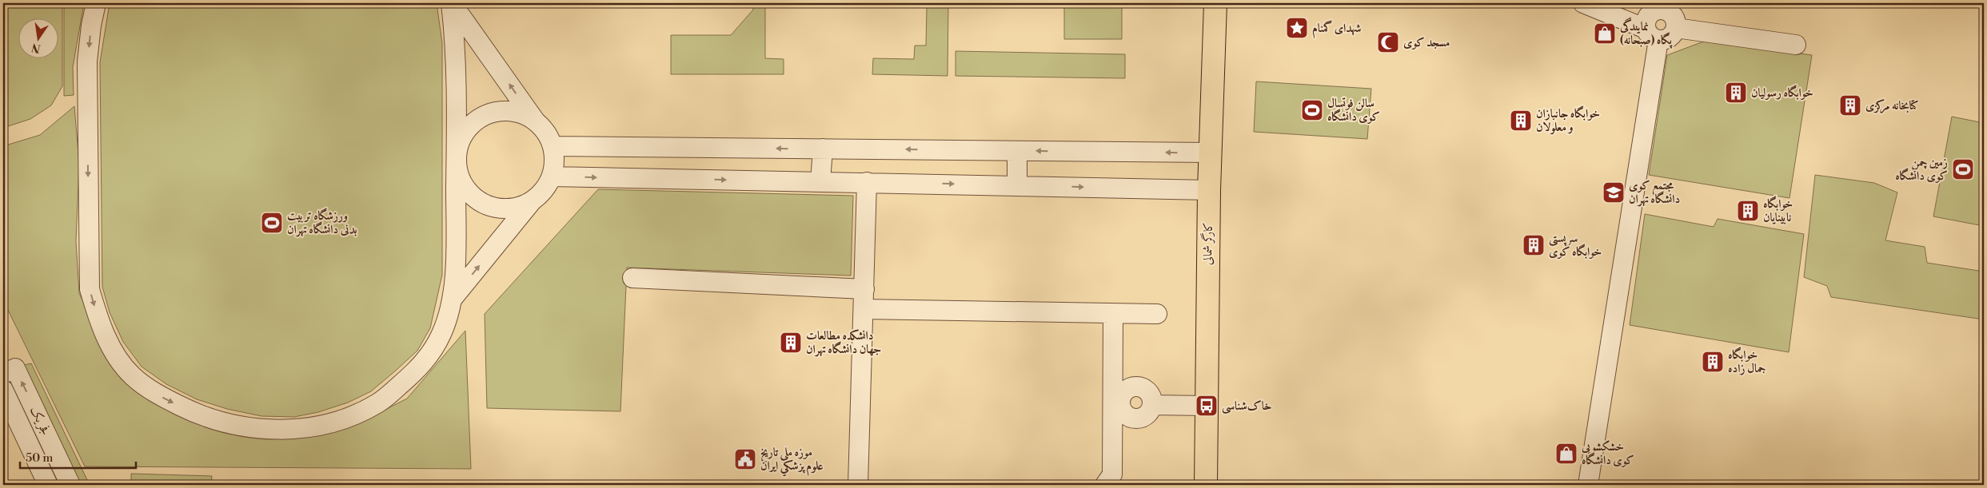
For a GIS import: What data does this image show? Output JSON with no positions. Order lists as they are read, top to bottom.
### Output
{
  "streets": {
    "main road": ["کارگر شمالی"],
    "street": ["فجر یک"]
  },
  "one_way": ["فجر یک"],
  "places": {
    "place": ["شهدای گمنام"],
    "shop": ["نمایندگی پگاه (صبحانه)", "خشکشویی کوی دانشگاه"],
    "mosque": ["مسجد کوی"],
    "building": [
      "خوابگاه رسولیان",
      "کتابخانه مرکزی",
      "خوابگاه جانبازان و معلولان",
      "خوابگاه نابینایان",
      "سرپستی خوابگاه کوی",
      "دانشکده مطالعات جهان دانشگاه تهران",
      "خوابگاه جمال زاده"
    ],
    "sports": ["سالن فوتسال کوی دانشگاه", "زمین چمن کوی دانشگاه", "ورزشگاه تربیت بدنی دانشگاه تهران"],
    "school or university": ["مجتمع کوی دانشگاه تهران"],
    "bus stop": ["خاک‌شناسی"],
    "public building": ["موزه ملي تاريخ علوم پزشكي ايران"]
  },
  "scale_bar": "50 m",
  "north": "bottom"
}
